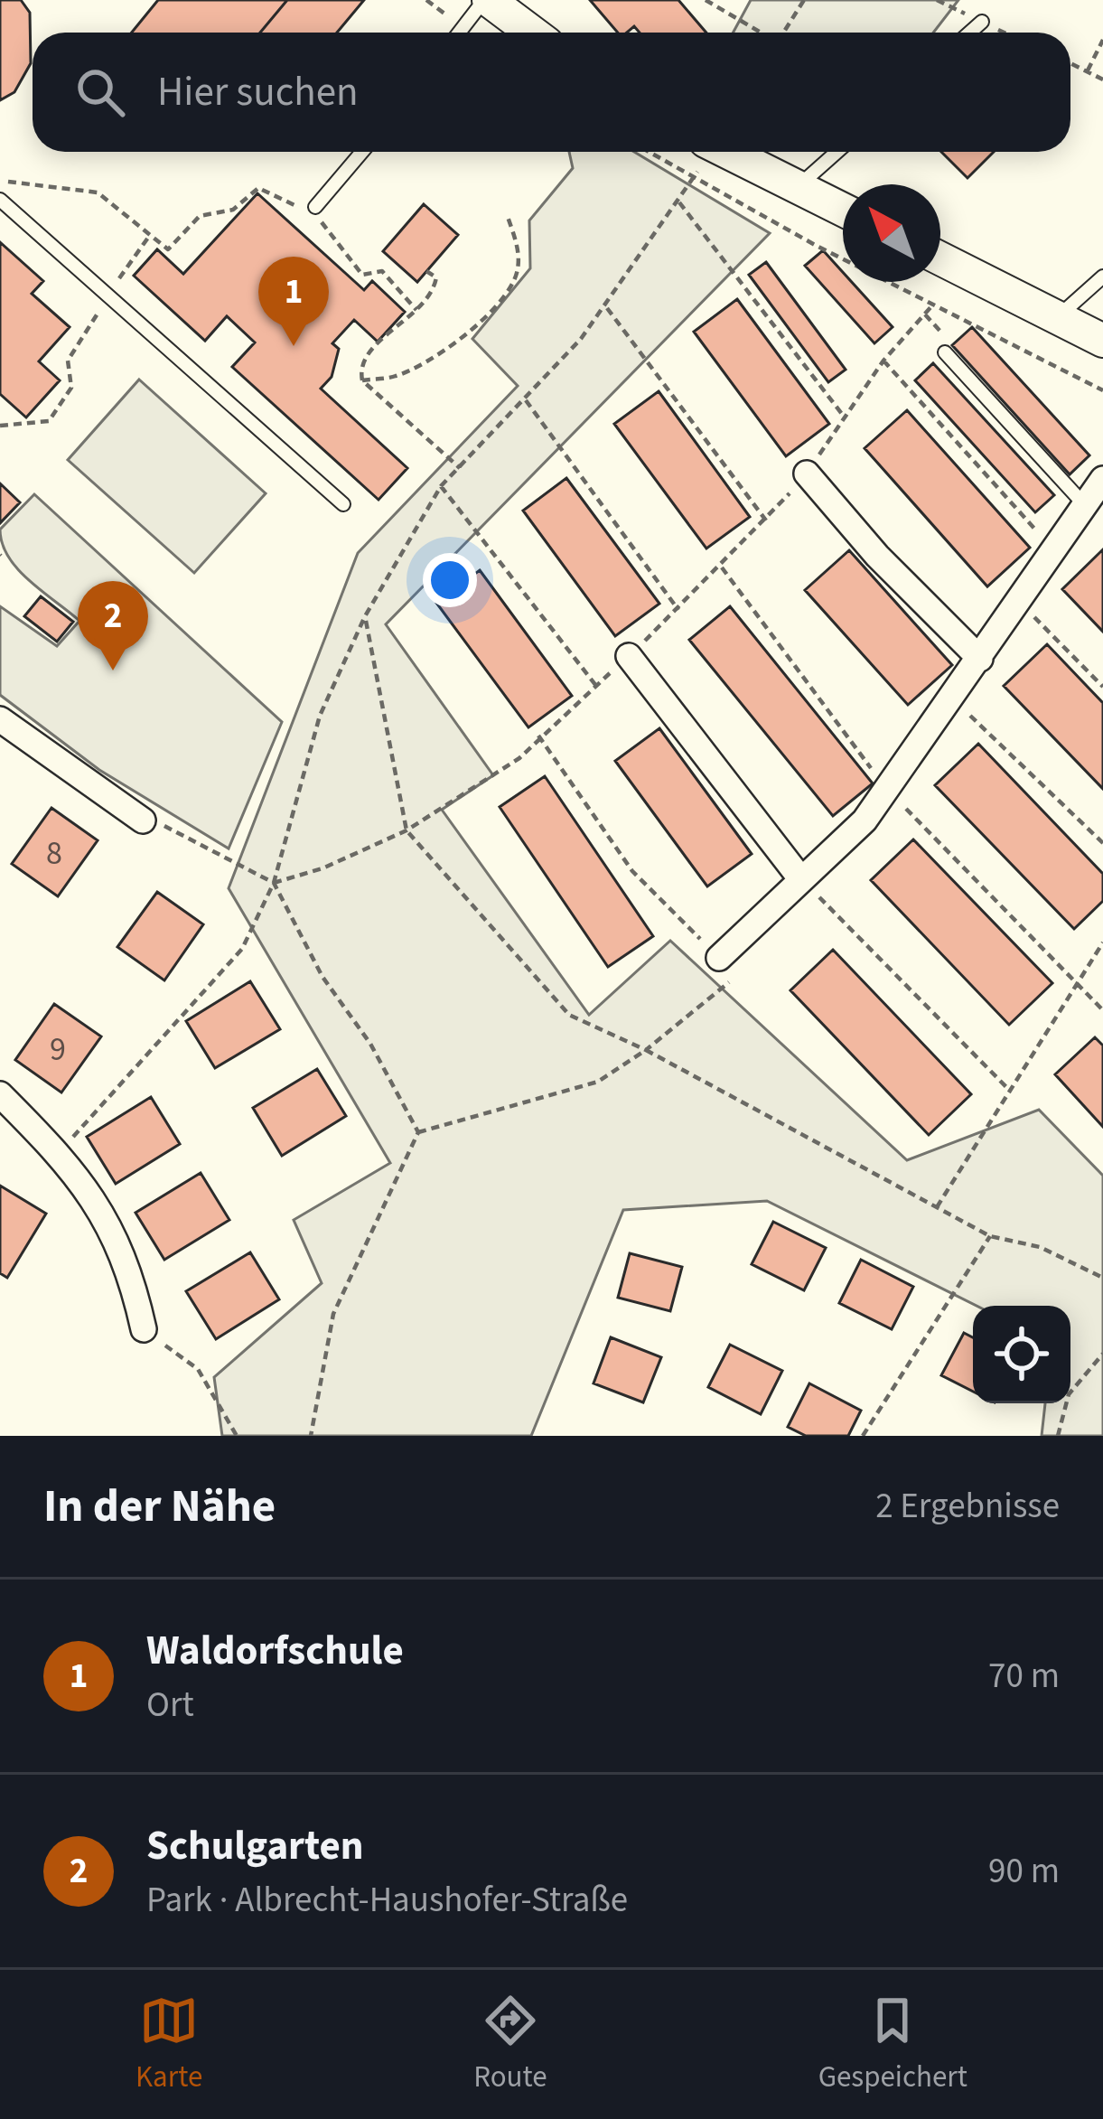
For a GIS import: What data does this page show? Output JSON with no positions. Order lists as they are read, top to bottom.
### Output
{
  "house_numbers": ["8", "9"],
  "north": "top left",
  "page": {
    "search": "Hier suchen",
    "pins": ["1", "2"],
    "heading": ["In der Nähe", "2 Ergebnisse"],
    "list": [
      {
        "mark": "1",
        "name": "Waldorfschule",
        "note": "Ort",
        "value": "70 m"
      },
      {
        "mark": "2",
        "name": "Schulgarten",
        "note": "Park · Albrecht-Haushofer-Straße",
        "value": "90 m"
      }
    ],
    "nav": ["Karte", "Route", "Gespeichert"]
  }
}
